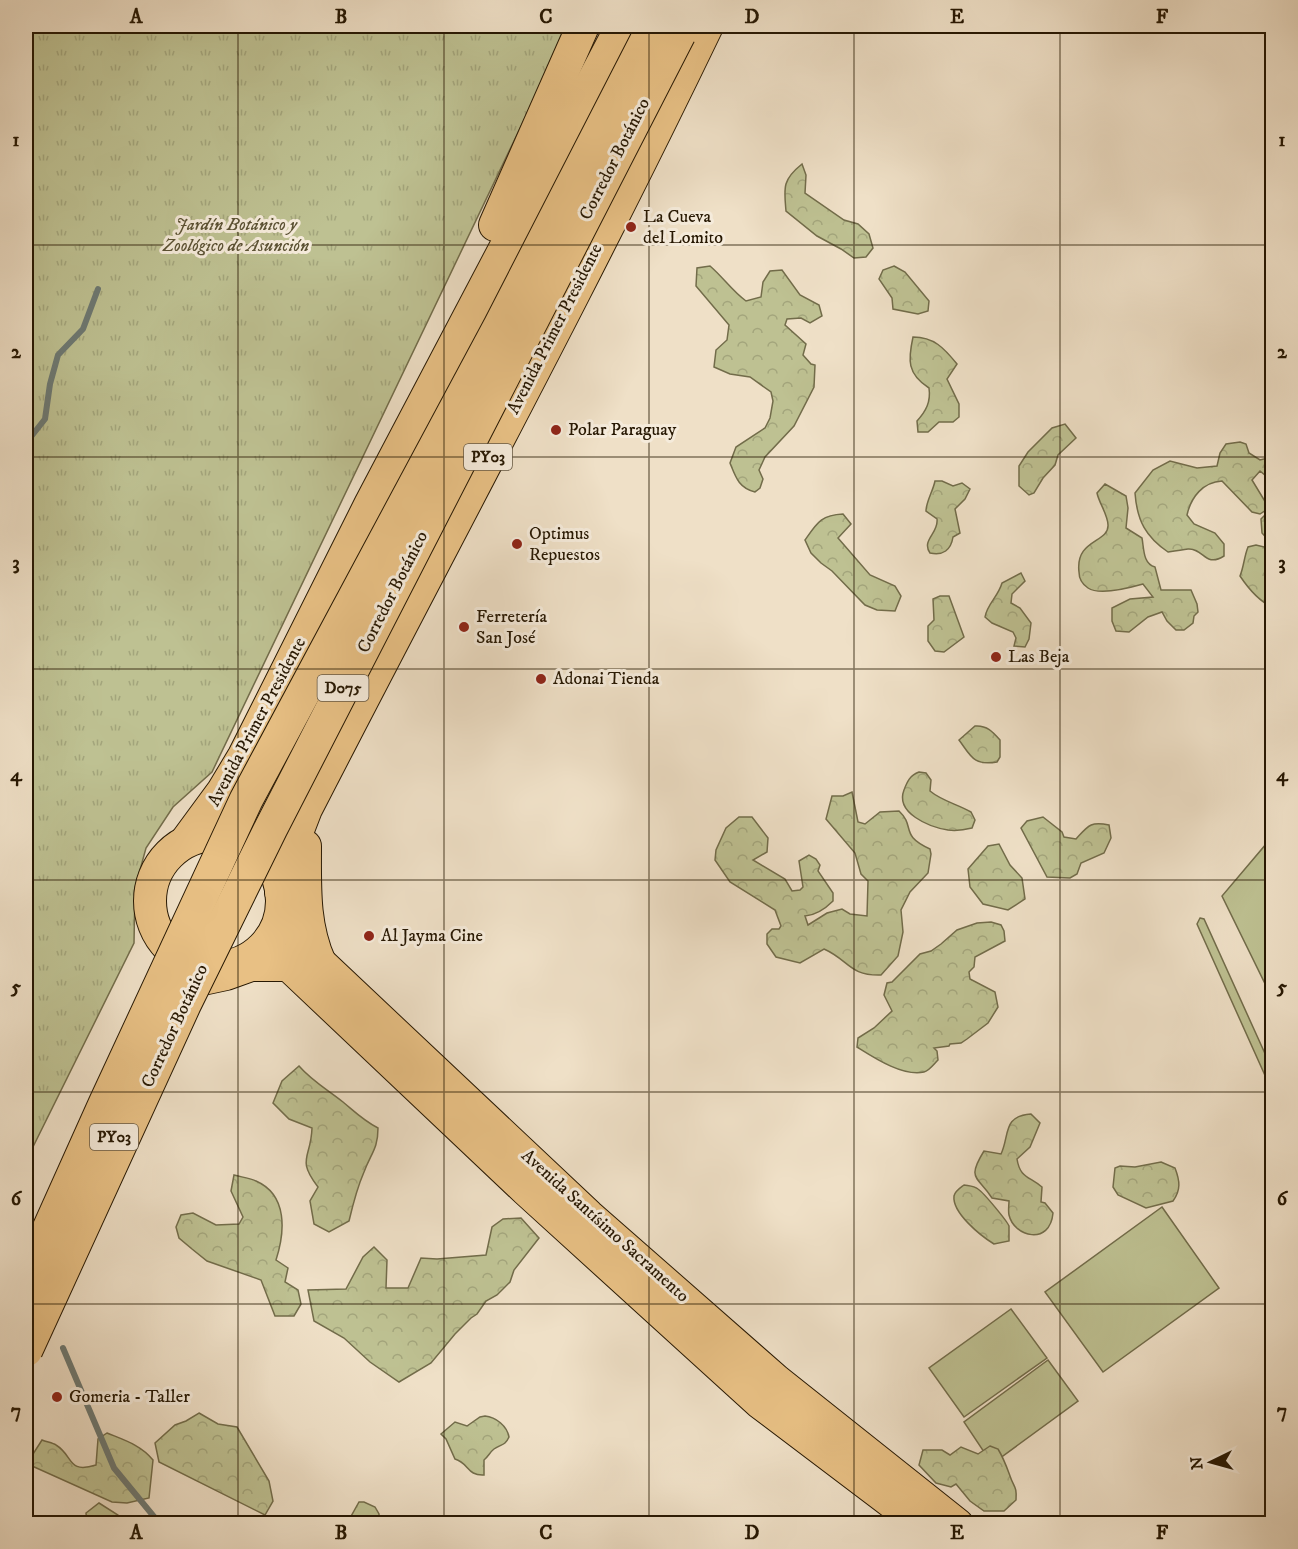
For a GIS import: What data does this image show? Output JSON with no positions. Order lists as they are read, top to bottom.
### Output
{
  "streets": {
    "highway": [
      "Corredor Botánico",
      "Avenida Primer Presidente",
      "PY03",
      "D075"
    ],
    "main road": ["Avenida Santísimo Sacramento"]
  },
  "crossings": [
    ["Corredor Botánico", "Avenida Primer Presidente"],
    ["Avenida Primer Presidente", "Avenida Santísimo Sacramento"]
  ],
  "parks": ["Jardín Botánico y Zoológico de Asunción"],
  "places": [
    "La Cueva del Lomito",
    "Polar Paraguay",
    "Optimus Repuestos",
    "Ferretería San José",
    "Las Beja",
    "Adonai Tienda",
    "Al Jayma Cine",
    "Gomeria - Taller"
  ],
  "north": "left",
  "grid": {
    "columns": [
      "A",
      "B",
      "C",
      "D",
      "E",
      "F"
    ],
    "rows": [
      "1",
      "2",
      "3",
      "4",
      "5",
      "6",
      "7"
    ]
  }
}
